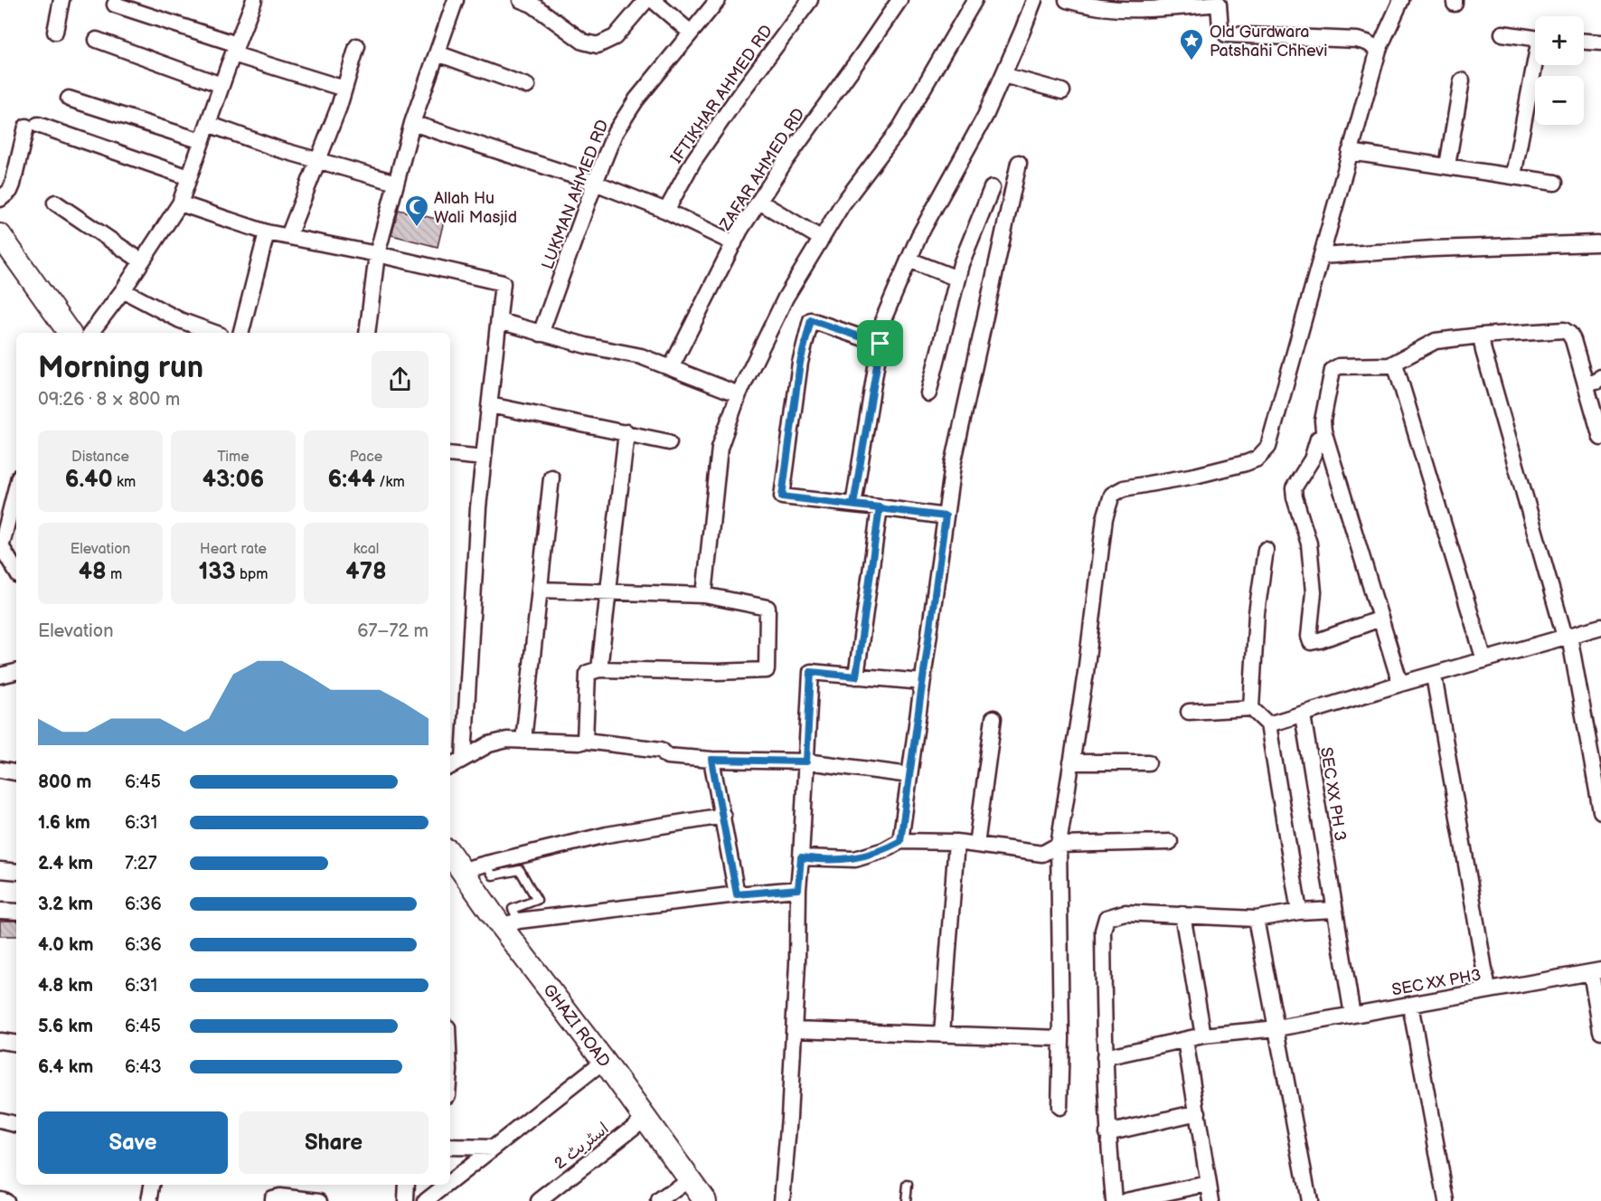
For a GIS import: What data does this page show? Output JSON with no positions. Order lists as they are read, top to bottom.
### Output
{
  "streets": {
    "main road": ["GHAZI ROAD"],
    "street": [
      "IFTIKHAR AHMED RD",
      "ZAFAR AHMED RD",
      "LUKMAN AHMED RD",
      "SEC XX PH 3",
      "SEC XX PH3",
      "اسٹریٹ 2"
    ]
  },
  "crossings": [
    ["SEC XX PH 3", "SEC XX PH3"],
    ["GHAZI ROAD", "اسٹریٹ 2"]
  ],
  "places": {
    "place": ["Old Gurdwara Patshahi Chhevi"],
    "mosque": ["Allah Hu Wali Masjid"]
  },
  "page": {
    "map_buttons": ["+", "−"],
    "heading": ["Morning run", "09:26 · 8 × 800 m"],
    "stats": [
      ["Distance", "6.40 km"],
      ["Time", "43:06"],
      ["Pace", "6:44 /km"],
      ["Elevation", "48 m"],
      ["Heart rate", "133 bpm"],
      ["kcal", "478"]
    ],
    "chart": ["Elevation", "67–72 m"],
    "list": [
      {
        "name": "800 m",
        "note": "6:45"
      },
      {
        "name": "1.6 km",
        "note": "6:31"
      },
      {
        "name": "2.4 km",
        "note": "7:27"
      },
      {
        "name": "3.2 km",
        "note": "6:36"
      },
      {
        "name": "4.0 km",
        "note": "6:36"
      },
      {
        "name": "4.8 km",
        "note": "6:31"
      },
      {
        "name": "5.6 km",
        "note": "6:45"
      },
      {
        "name": "6.4 km",
        "note": "6:43"
      }
    ],
    "buttons": ["Save", "Share"]
  }
}
